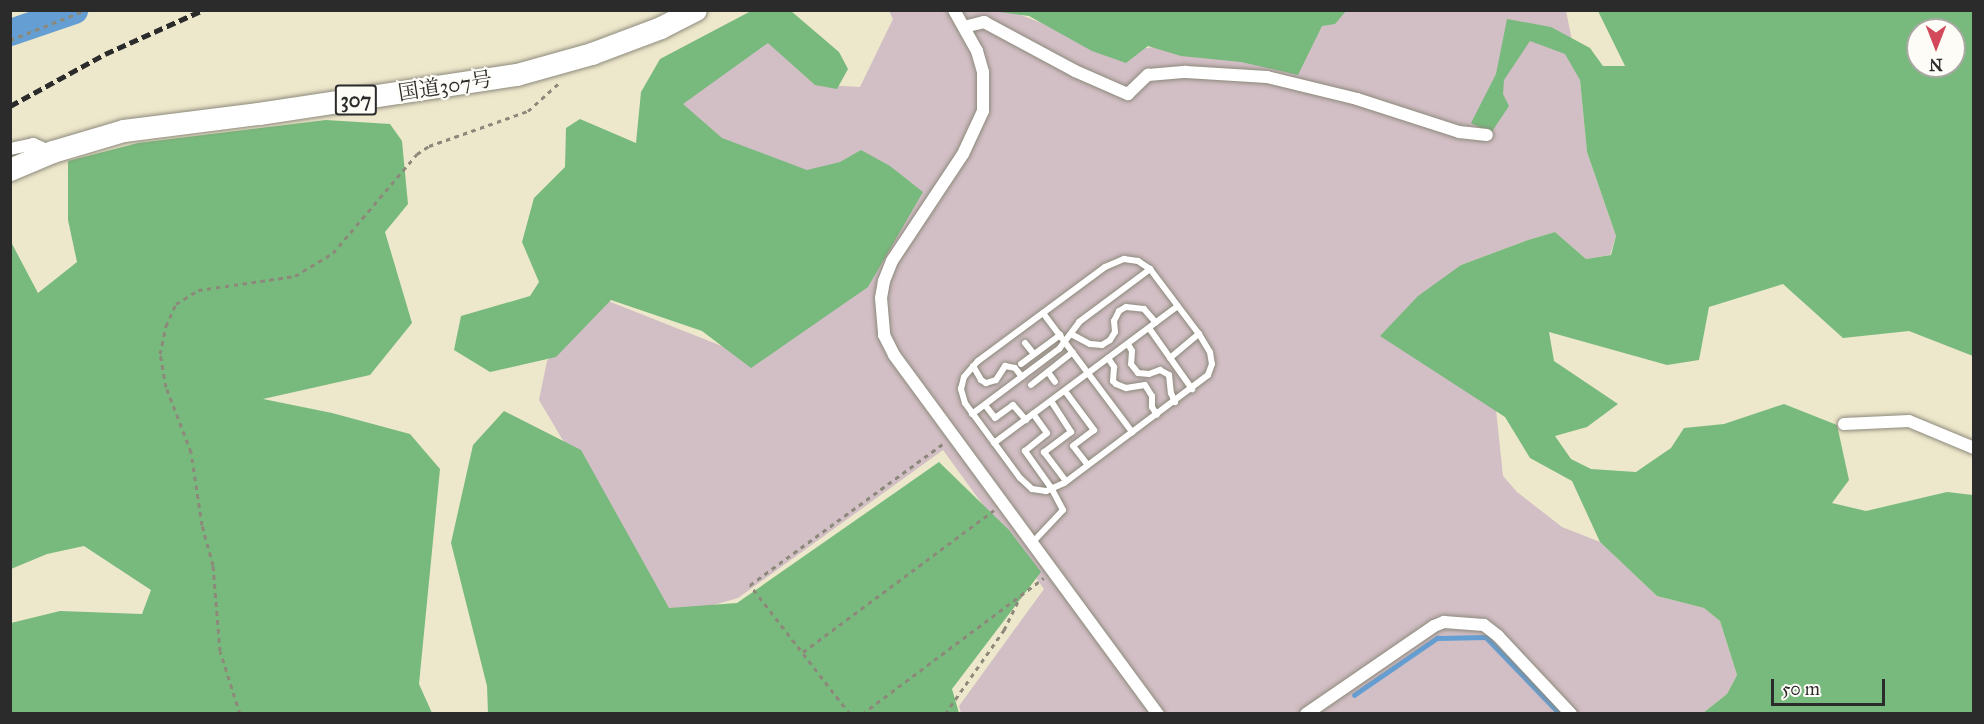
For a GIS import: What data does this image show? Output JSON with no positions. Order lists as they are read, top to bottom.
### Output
{
  "streets": {
    "highway": ["国道307号", "307"]
  },
  "scale_bar": "50 m",
  "north": "bottom"
}
